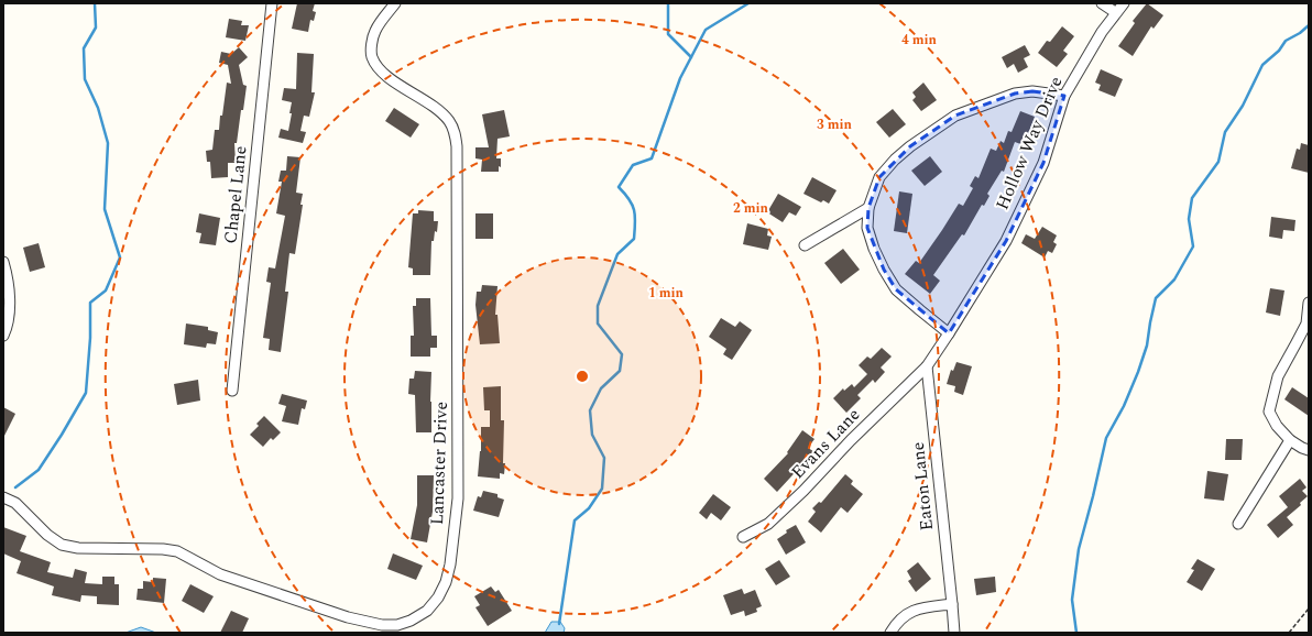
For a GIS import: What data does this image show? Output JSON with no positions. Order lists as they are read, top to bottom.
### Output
{
  "streets": {
    "street": [
      "Hollow Way Drive",
      "Chapel Lane",
      "Evans Lane",
      "Lancaster Drive",
      "Eaton Lane"
    ]
  },
  "crossings": [
    ["Hollow Way Drive", "Evans Lane"],
    ["Hollow Way Drive", "Eaton Lane"],
    ["Evans Lane", "Eaton Lane"]
  ],
  "rings": [
    "4 min",
    "3 min",
    "2 min",
    "1 min"
  ]
}
